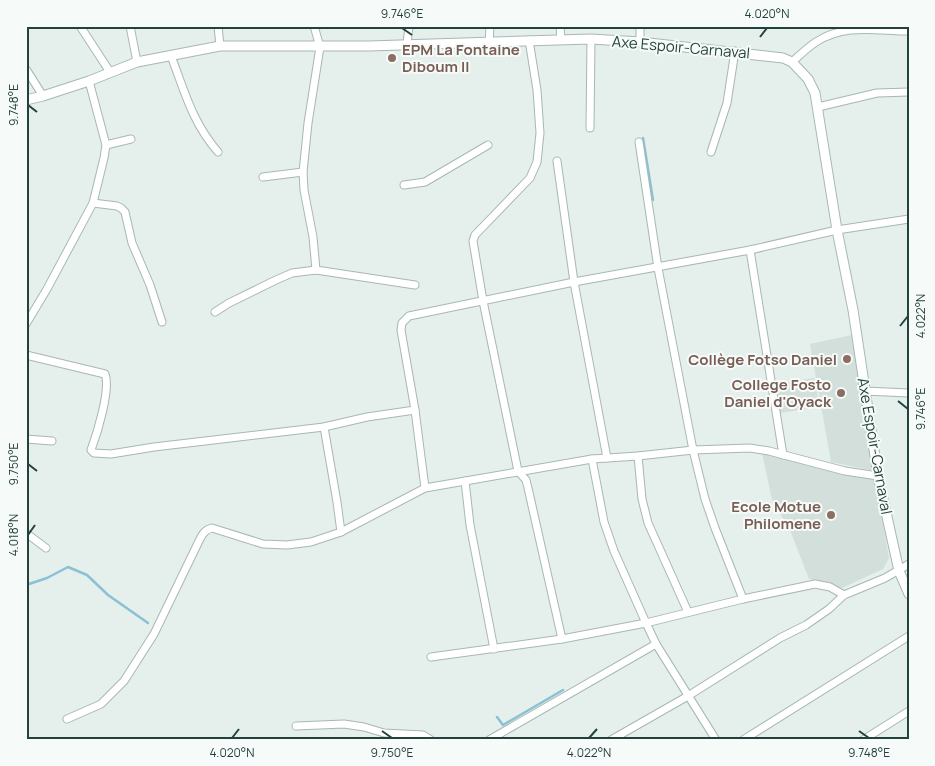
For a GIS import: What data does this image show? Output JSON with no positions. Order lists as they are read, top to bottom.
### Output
{
  "streets": {
    "street": ["Axe Espoir-Carnaval"]
  },
  "places": [
    "EPM La Fontaine Diboum II",
    "Collège Fotso Daniel",
    "College Fosto Daniel d'Oyack",
    "Ecole Motue Philomene"
  ],
  "coordinates": [
    "9.746°E",
    "4.020°N",
    "9.748°E",
    "4.022°N",
    "9.750°E",
    "4.018°N"
  ]
}
